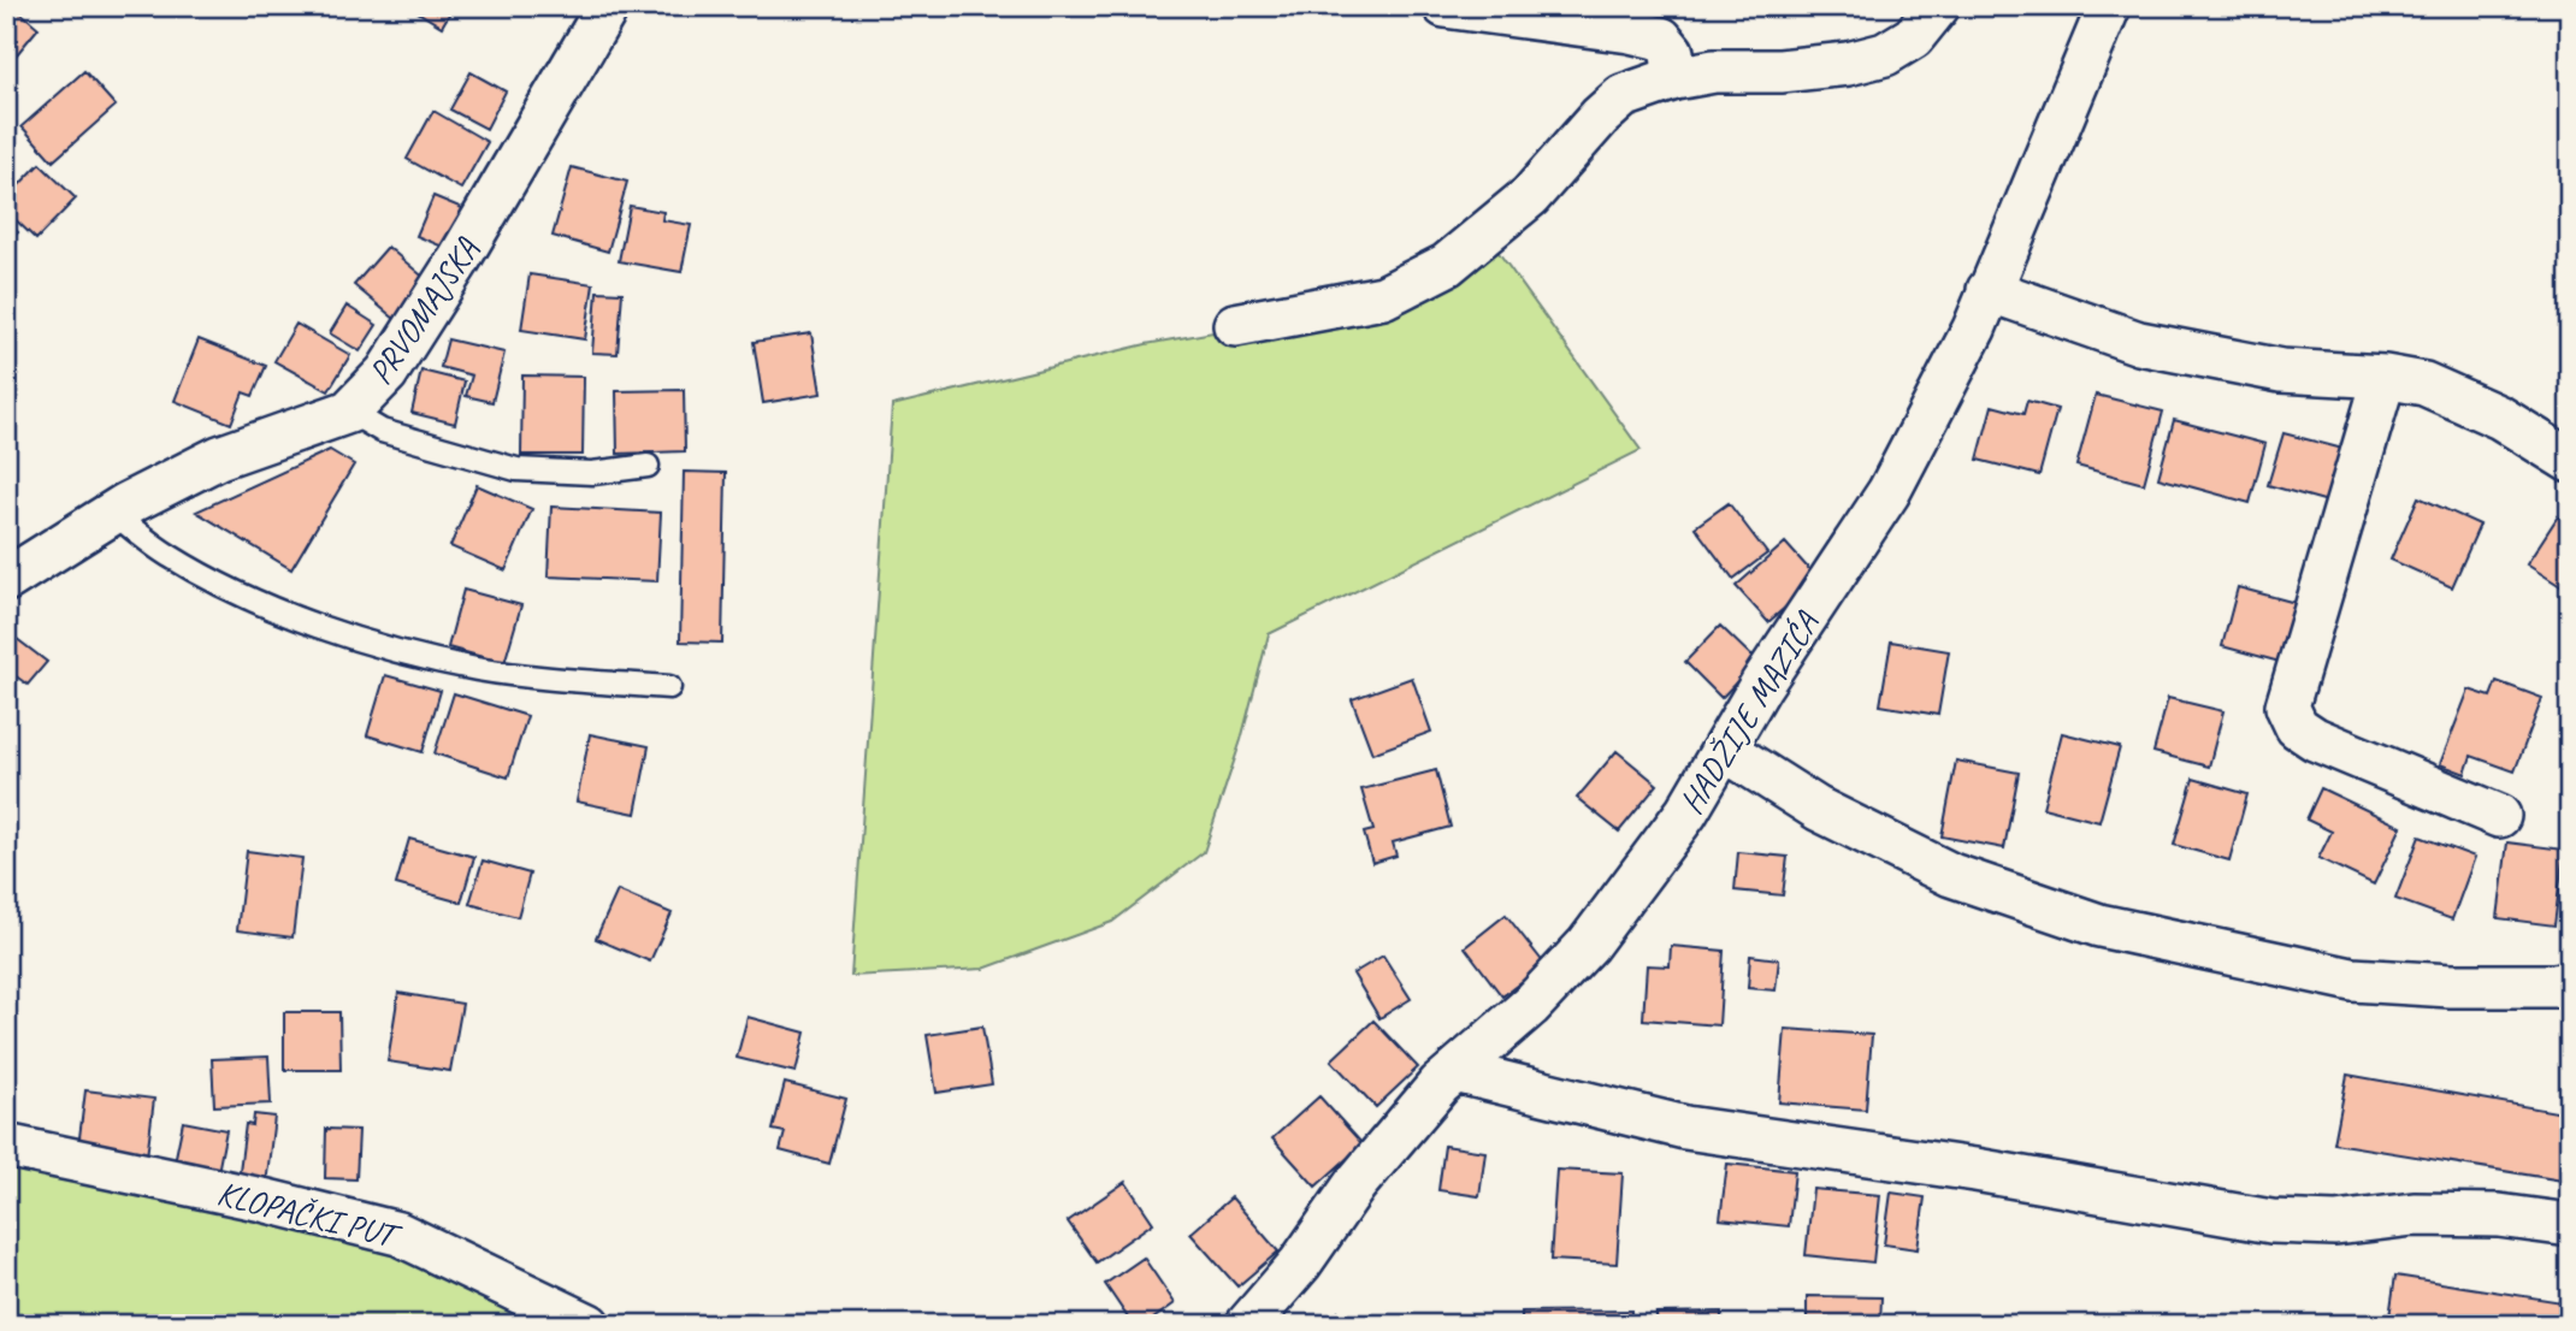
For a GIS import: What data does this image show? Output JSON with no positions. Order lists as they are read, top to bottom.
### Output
{
  "streets": {
    "street": ["PRVOMAJSKA", "HADŽIJE MAZIĆA", "KLOPAČKI PUT"]
  }
}
